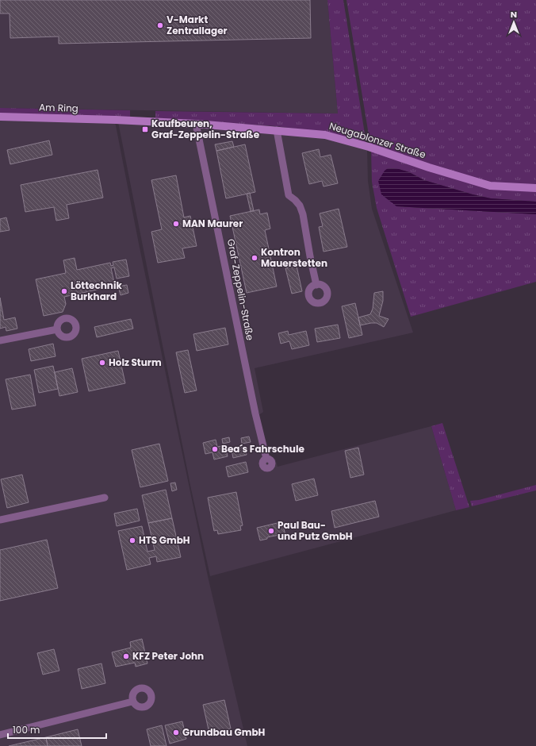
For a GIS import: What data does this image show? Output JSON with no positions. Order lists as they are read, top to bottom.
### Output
{
  "streets": {
    "street": ["Am Ring", "Neugablonzer Straße", "Graf-Zeppelin-Straße"]
  },
  "crossings": [
    ["Am Ring", "Neugablonzer Straße"],
    ["Neugablonzer Straße", "Graf-Zeppelin-Straße"]
  ],
  "places": {
    "other": [
      "V-Markt Zentrallager",
      "MAN Maurer",
      "Kontron Mauerstetten",
      "Löttechnik Burkhard",
      "Holz Sturm",
      "Bea´s Fahrschule",
      "Paul Bau- und Putz GmbH",
      "HTS GmbH",
      "KFZ Peter John",
      "Grundbau GmbH"
    ],
    "transit": ["Kaufbeuren, Graf-Zeppelin-Straße"]
  },
  "scale_bar": "100 m",
  "north": "top"
}
